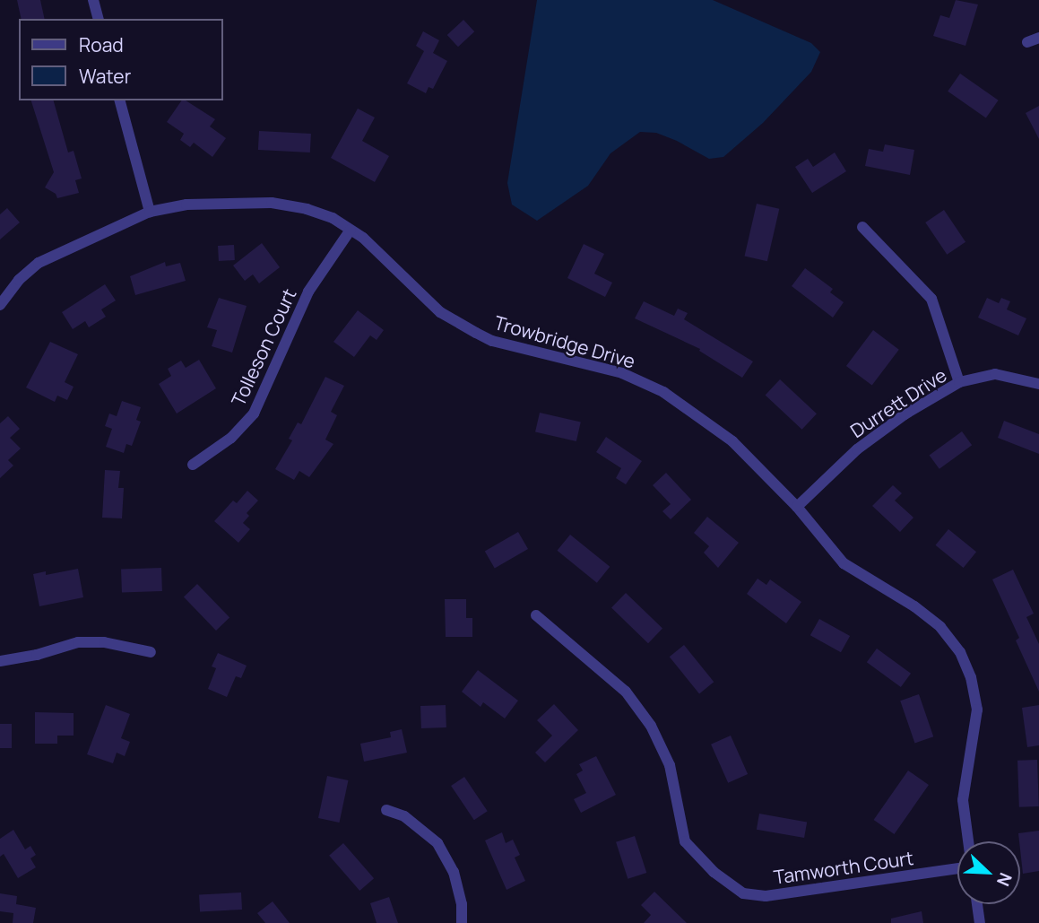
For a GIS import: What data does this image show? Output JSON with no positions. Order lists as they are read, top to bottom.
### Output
{
  "streets": {
    "street": [
      "Trowbridge Drive",
      "Tolleson Court",
      "Durrett Drive",
      "Tamworth Court"
    ]
  },
  "crossings": [
    ["Trowbridge Drive", "Tolleson Court"],
    ["Trowbridge Drive", "Durrett Drive"]
  ],
  "legend": ["Road", "Water"],
  "north": "bottom right"
}
